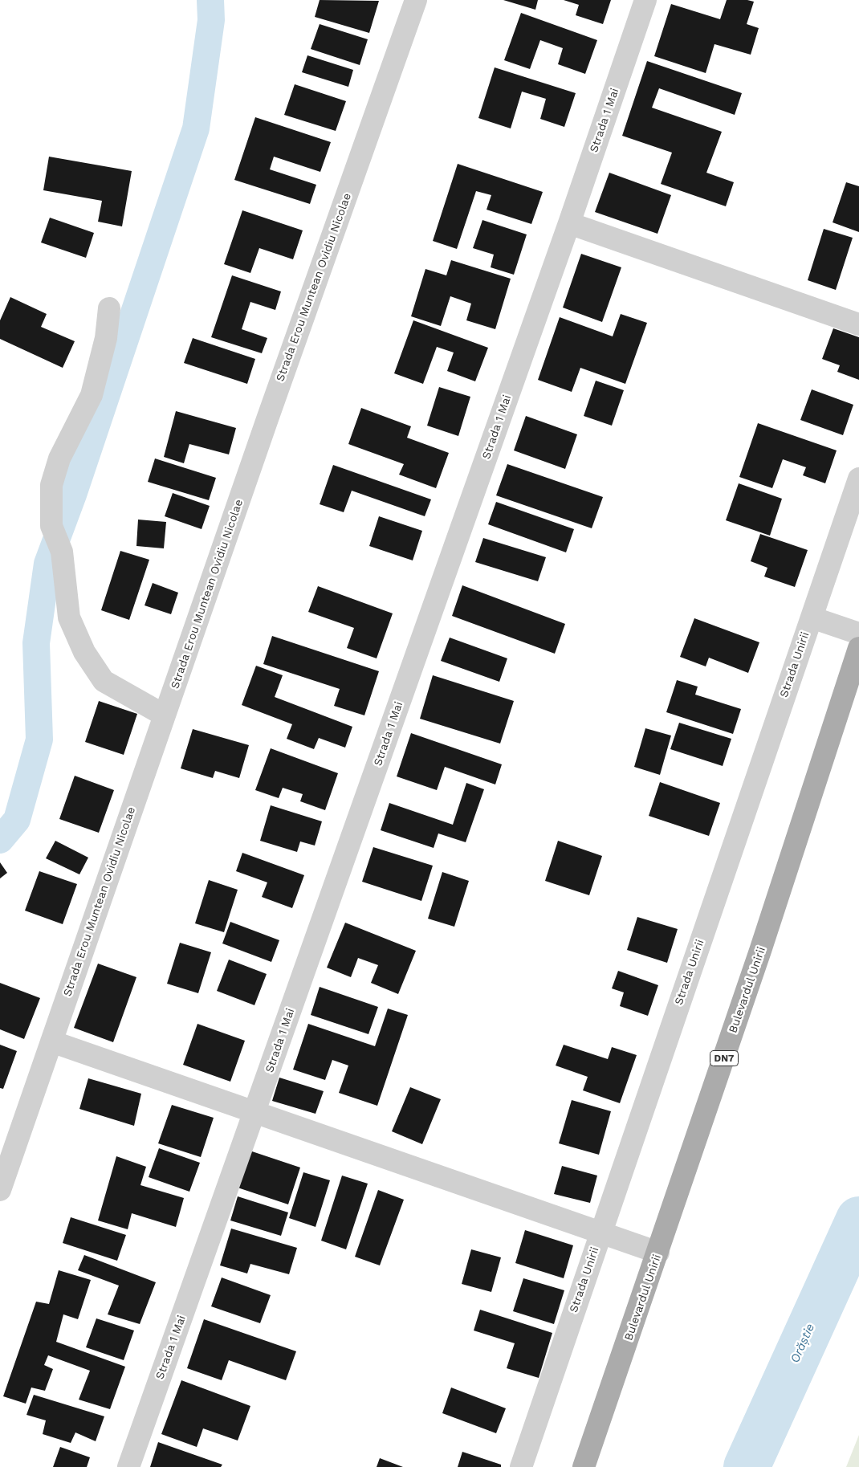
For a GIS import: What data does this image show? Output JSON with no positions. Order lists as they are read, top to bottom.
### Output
{
  "streets": {
    "main road": ["Bulevardul Unirii", "DN7"],
    "street": ["Strada 1 Mai", "Strada Erou Muntean Ovidiu Nicolae", "Strada Unirii"]
  },
  "water": ["Orăștie"]
}
